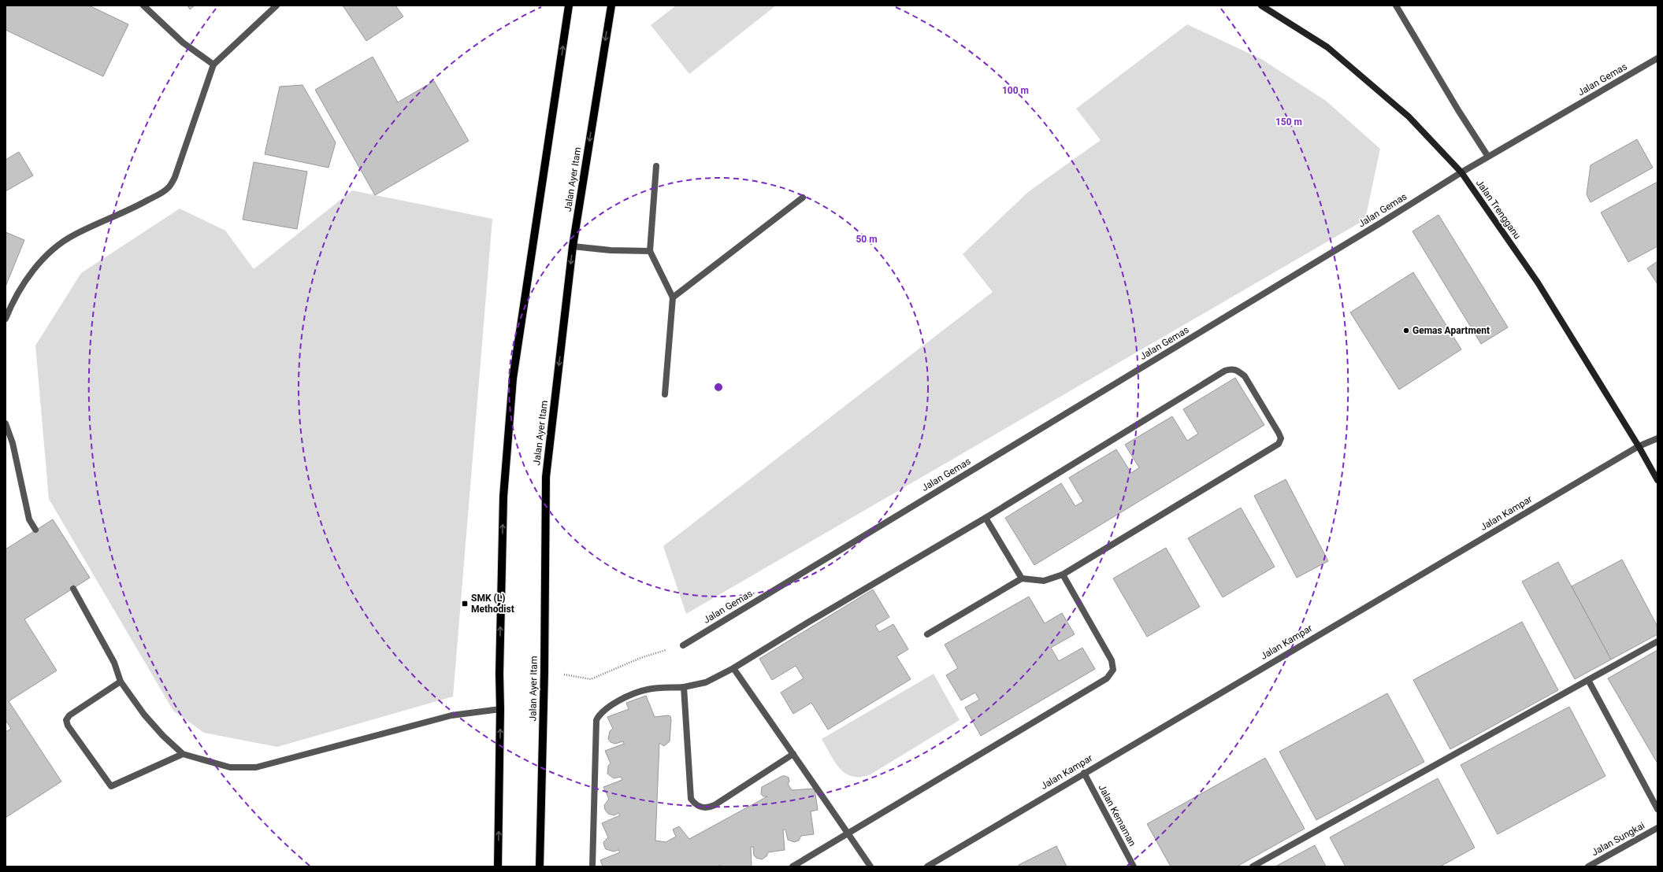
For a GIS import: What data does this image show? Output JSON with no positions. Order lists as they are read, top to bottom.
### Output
{
  "streets": {
    "main road": ["Jalan Ayer Itam", "Jalan Trengganu"],
    "street": [
      "Jalan Gemas",
      "Jalan Kampar",
      "Jalan Kemaman",
      "Jalan Sungkai"
    ]
  },
  "crossings": [
    ["Jalan Gemas", "Jalan Trengganu"],
    ["Jalan Trengganu", "Jalan Kampar"],
    ["Jalan Kampar", "Jalan Kemaman"]
  ],
  "places": {
    "other": ["Gemas Apartment"],
    "transit": ["SMK (L) Methodist"]
  },
  "rings": ["100 m", "150 m", "50 m"]
}
